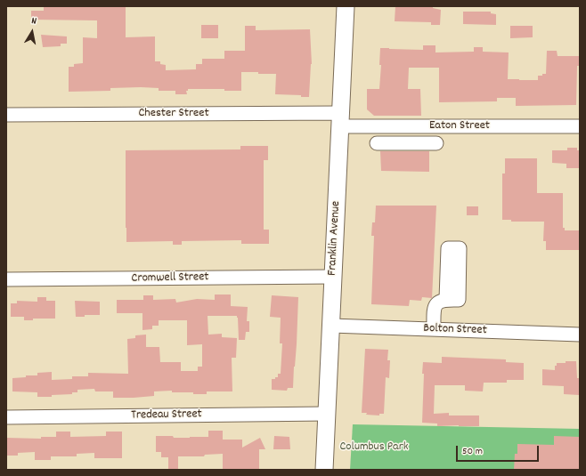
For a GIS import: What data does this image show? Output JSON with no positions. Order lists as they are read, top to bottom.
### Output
{
  "streets": {
    "main road": ["Franklin Avenue"],
    "street": [
      "Chester Street",
      "Eaton Street",
      "Cromwell Street",
      "Bolton Street",
      "Tredeau Street"
    ]
  },
  "crossings": [
    ["Chester Street", "Eaton Street"],
    ["Chester Street", "Franklin Avenue"],
    ["Eaton Street", "Franklin Avenue"],
    ["Franklin Avenue", "Cromwell Street"],
    ["Franklin Avenue", "Bolton Street"],
    ["Franklin Avenue", "Tredeau Street"]
  ],
  "parks": ["Columbus Park"],
  "scale_bar": "50 m",
  "north": "top"
}
